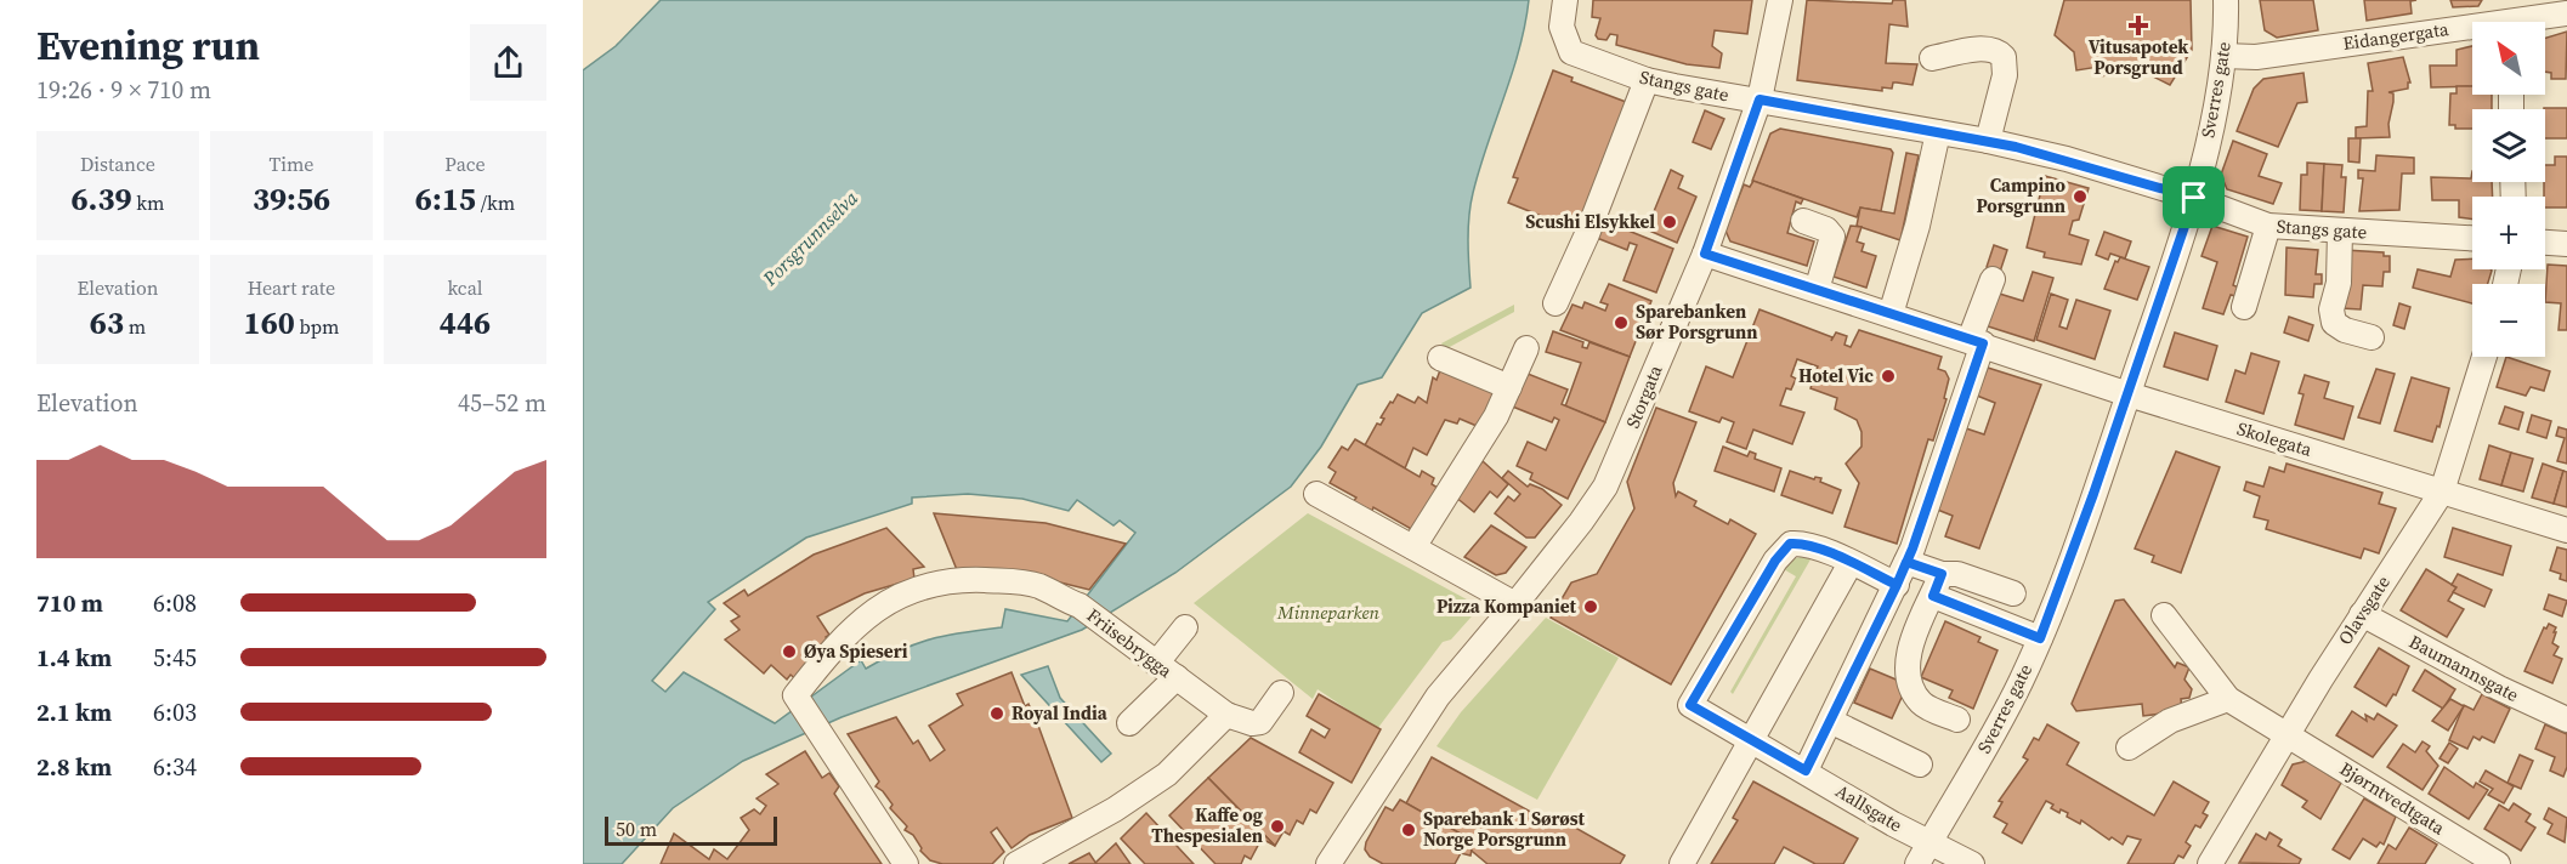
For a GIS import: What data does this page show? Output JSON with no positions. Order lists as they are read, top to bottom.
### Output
{
  "streets": {
    "street": [
      "Eidangergata",
      "Stangs gate",
      "Sverres gate",
      "Storgata",
      "Skolegata",
      "Olavsgate",
      "Friisebrygga",
      "Baumannsgate",
      "Bjørntvedtgata",
      "Aallsgate"
    ]
  },
  "crossings": [
    ["Eidangergata", "Sverres gate"],
    ["Stangs gate", "Sverres gate"],
    ["Stangs gate", "Storgata"],
    ["Sverres gate", "Skolegata"],
    ["Sverres gate", "Aallsgate"],
    ["Storgata", "Skolegata"],
    ["Skolegata", "Olavsgate"],
    ["Olavsgate", "Baumannsgate"],
    ["Olavsgate", "Bjørntvedtgata"]
  ],
  "water": ["Porsgrunnselva"],
  "parks": ["Minneparken"],
  "places": {
    "health": ["Vitusapotek Porsgrund"],
    "other": [
      "Campino Porsgrunn",
      "Scushi Elsykkel",
      "Sparebanken Sør Porsgrunn",
      "Hotel Vic",
      "Pizza Kompaniet",
      "Øya Spieseri",
      "Royal India",
      "Kaffe og Thespesialen",
      "Sparebank 1 Sørøst Norge Porsgrunn"
    ]
  },
  "scale_bar": "50 m",
  "north": "top left",
  "page": {
    "heading": ["Evening run", "19:26 · 9 × 710 m"],
    "map_buttons": ["+", "−"],
    "stats": [
      ["Distance", "6.39 km"],
      ["Time", "39:56"],
      ["Pace", "6:15 /km"],
      ["Elevation", "63 m"],
      ["Heart rate", "160 bpm"],
      ["kcal", "446"]
    ],
    "chart": ["Elevation", "45–52 m"],
    "list": [
      {
        "name": "710 m",
        "note": "6:08"
      },
      {
        "name": "1.4 km",
        "note": "5:45"
      },
      {
        "name": "2.1 km",
        "note": "6:03"
      },
      {
        "name": "2.8 km",
        "note": "6:34"
      }
    ],
    "scale": "50 m"
  }
}
